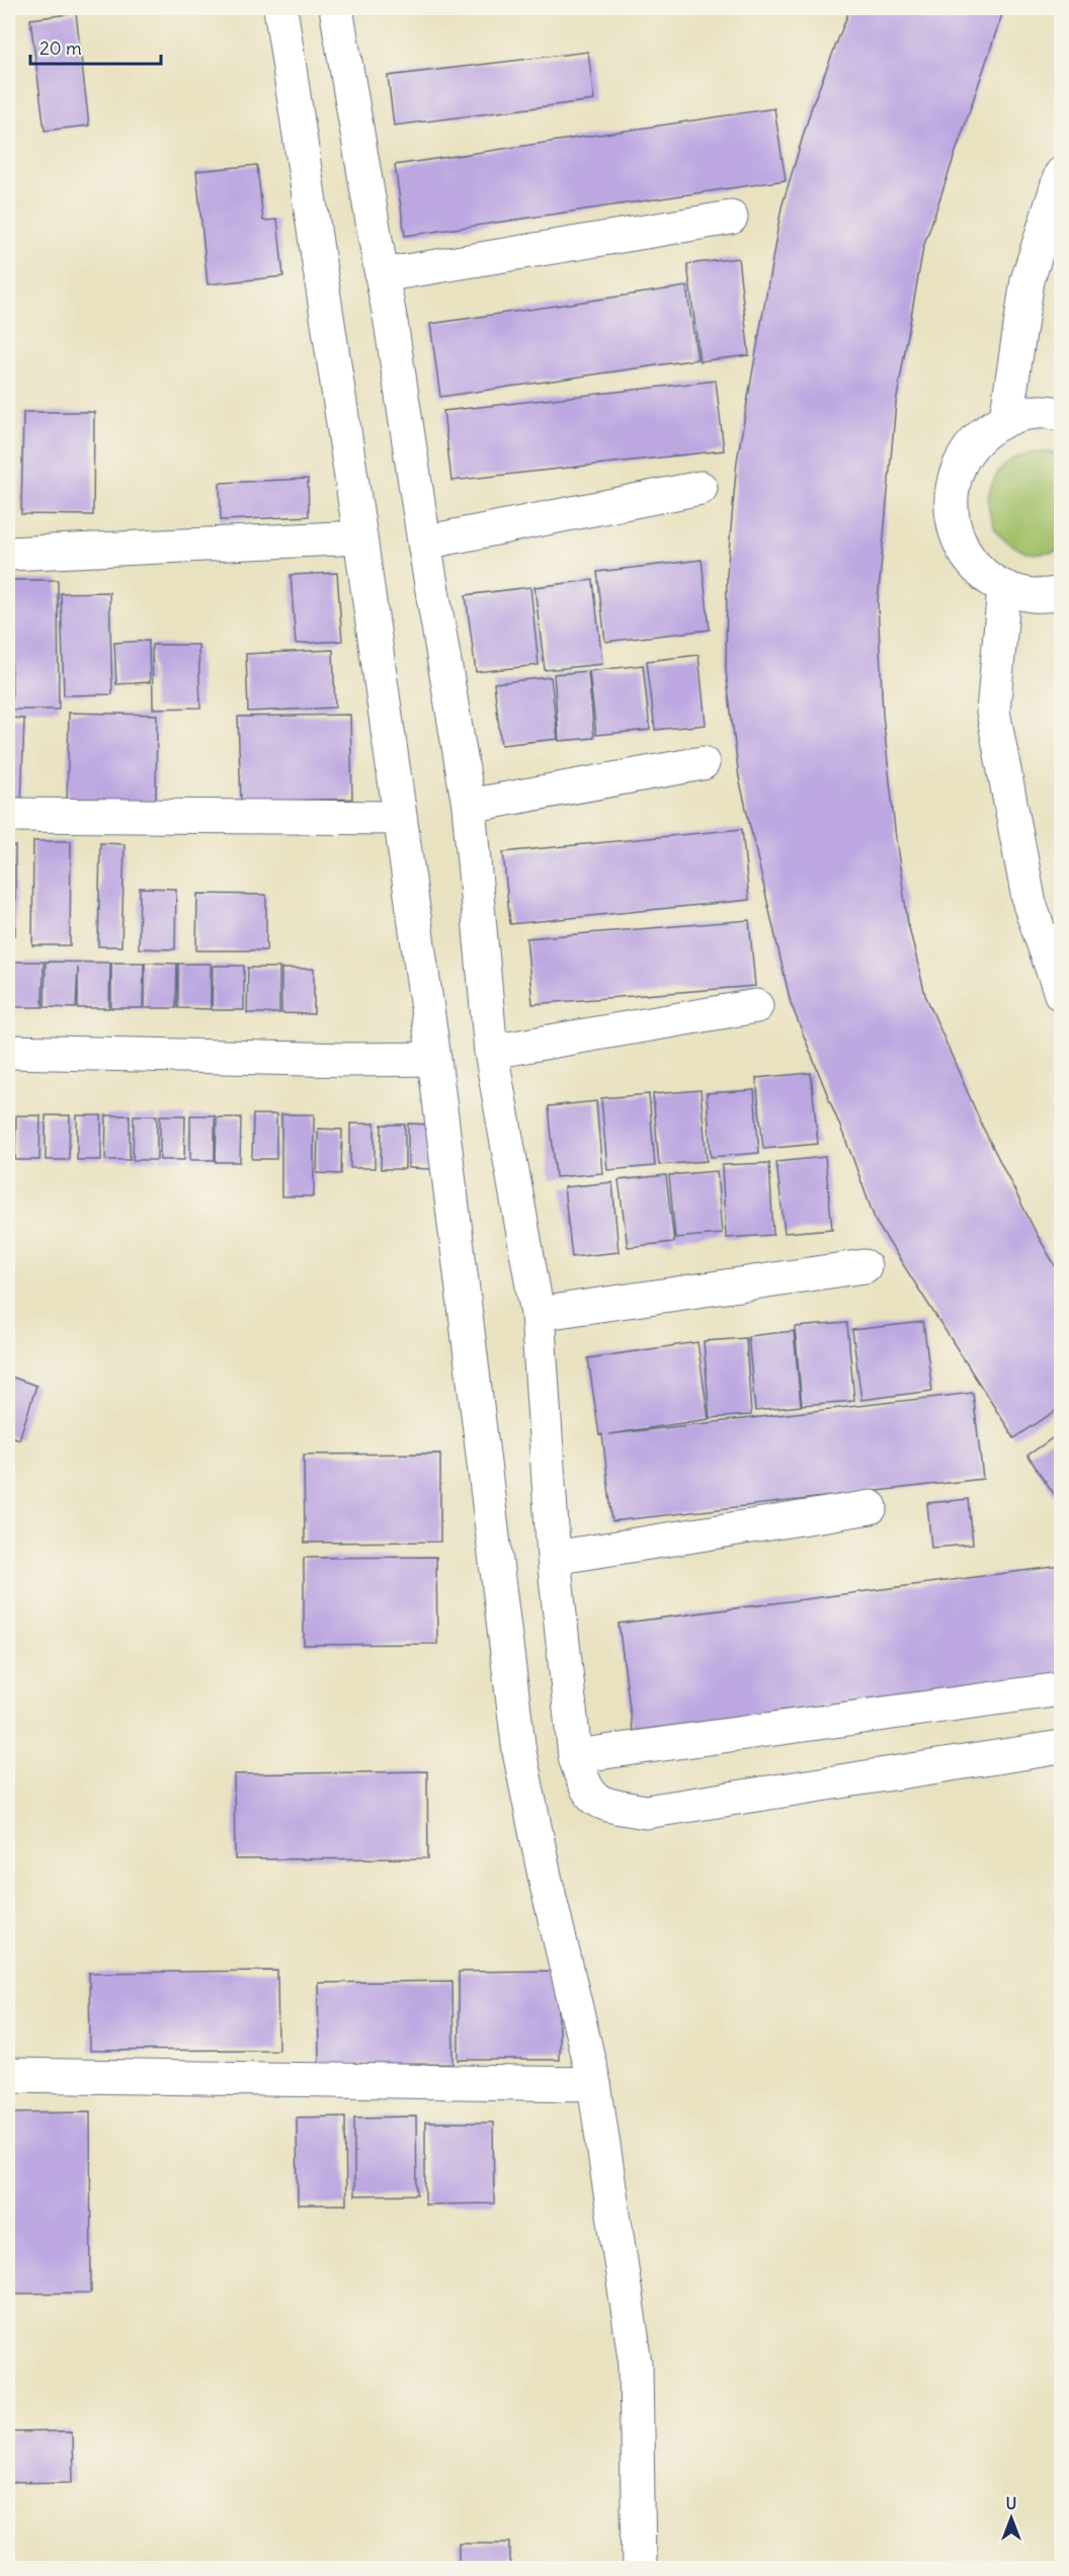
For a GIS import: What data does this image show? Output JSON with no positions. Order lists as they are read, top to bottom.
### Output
{
  "scale_bar": "20 m",
  "north": "top"
}
